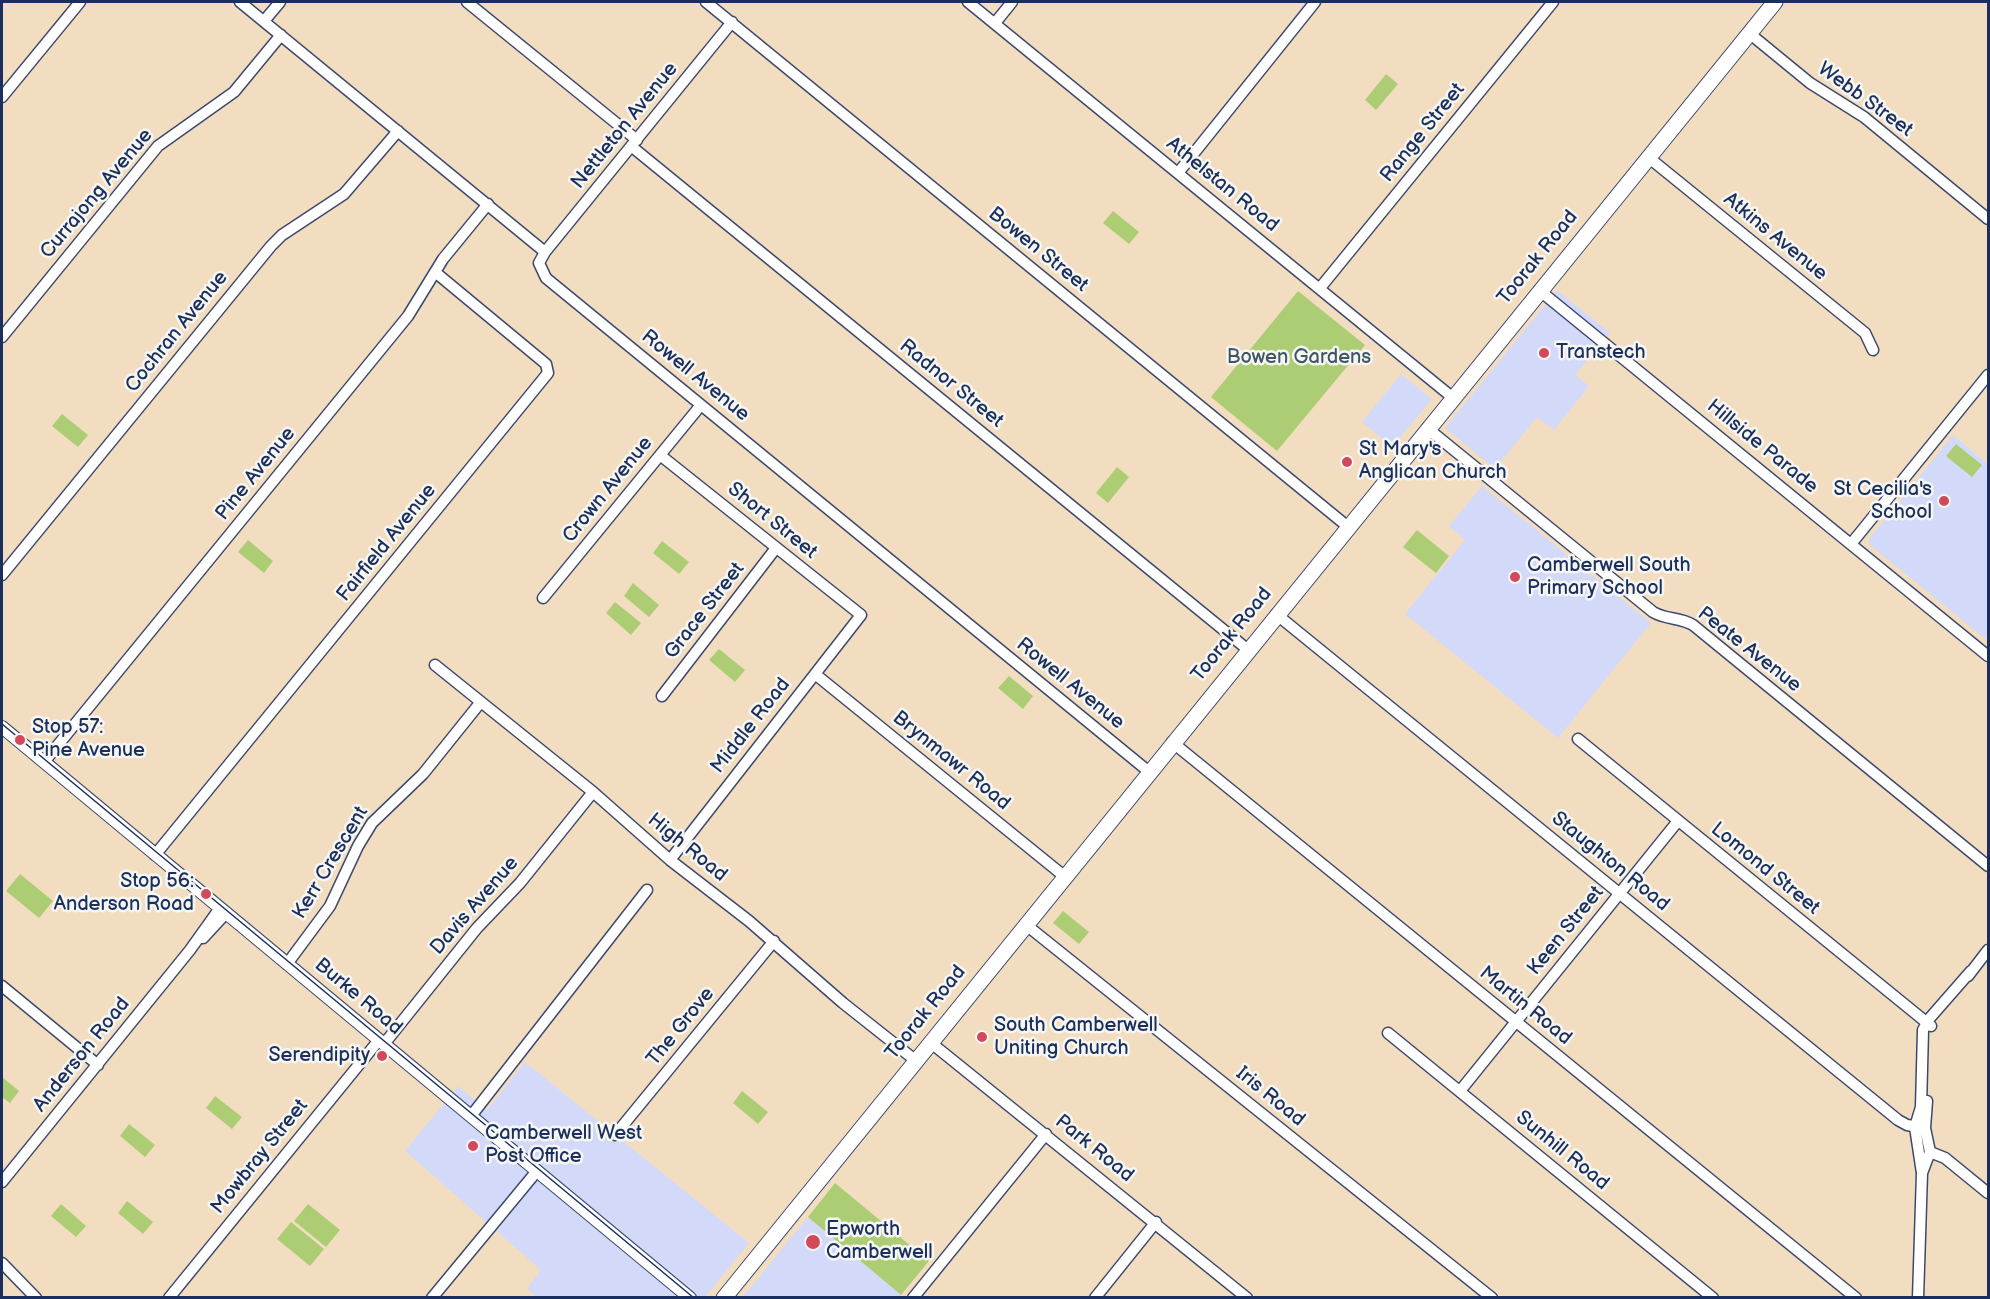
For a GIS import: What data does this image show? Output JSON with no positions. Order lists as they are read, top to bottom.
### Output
{
  "streets": {
    "highway": ["Toorak Road"],
    "main road": ["Burke Road"],
    "street": [
      "Webb Street",
      "Nettleton Avenue",
      "Range Street",
      "Athelstan Road",
      "Currajong Avenue",
      "Atkins Avenue",
      "Bowen Street",
      "Cochran Avenue",
      "Rowell Avenue",
      "Radnor Street",
      "Hillside Parade",
      "Pine Avenue",
      "Crown Avenue",
      "Short Street",
      "Fairfield Avenue",
      "Grace Street",
      "Peate Avenue",
      "Middle Road",
      "Brynmawr Road",
      "High Road",
      "Staughton Road",
      "Kerr Crescent",
      "Lomond Street",
      "Davis Avenue",
      "Keen Street",
      "Martin Road",
      "The Grove",
      "Anderson Road",
      "Iris Road",
      "Park Road",
      "Sunhill Road",
      "Mowbray Street"
    ]
  },
  "crossings": [
    ["Webb Street", "Toorak Road"],
    ["Nettleton Avenue", "Bowen Street"],
    ["Nettleton Avenue", "Rowell Avenue"],
    ["Nettleton Avenue", "Radnor Street"],
    ["Range Street", "Athelstan Road"],
    ["Athelstan Road", "Toorak Road"],
    ["Atkins Avenue", "Toorak Road"],
    ["Bowen Street", "Toorak Road"],
    ["Toorak Road", "Rowell Avenue"],
    ["Toorak Road", "Radnor Street"],
    ["Toorak Road", "Hillside Parade"],
    ["Toorak Road", "Peate Avenue"],
    ["Toorak Road", "Brynmawr Road"],
    ["Toorak Road", "High Road"],
    ["Toorak Road", "Staughton Road"],
    ["Toorak Road", "Martin Road"],
    ["Toorak Road", "Iris Road"],
    ["Toorak Road", "Park Road"],
    ["Rowell Avenue", "Crown Avenue"],
    ["Pine Avenue", "Fairfield Avenue"],
    ["Pine Avenue", "Burke Road"],
    ["Crown Avenue", "Short Street"],
    ["Short Street", "Grace Street"],
    ["Short Street", "Middle Road"],
    ["Fairfield Avenue", "Burke Road"],
    ["Middle Road", "Brynmawr Road"],
    ["Middle Road", "High Road"],
    ["High Road", "Kerr Crescent"],
    ["High Road", "Davis Avenue"],
    ["High Road", "The Grove"],
    ["Staughton Road", "Keen Street"],
    ["Kerr Crescent", "Burke Road"],
    ["Lomond Street", "Keen Street"],
    ["Davis Avenue", "Burke Road"],
    ["Davis Avenue", "Mowbray Street"],
    ["Keen Street", "Martin Road"],
    ["Keen Street", "Sunhill Road"],
    ["Burke Road", "Anderson Road"],
    ["Burke Road", "Mowbray Street"]
  ],
  "parks": ["Bowen Gardens"],
  "places": [
    "Transtech",
    "St Mary's Anglican Church",
    "St Cecilia's School",
    "Camberwell South Primary School",
    "Stop 57: Pine Avenue",
    "Stop 56: Anderson Road",
    "South Camberwell Uniting Church",
    "Serendipity",
    "Camberwell West Post Office",
    "Epworth Camberwell"
  ]
}
